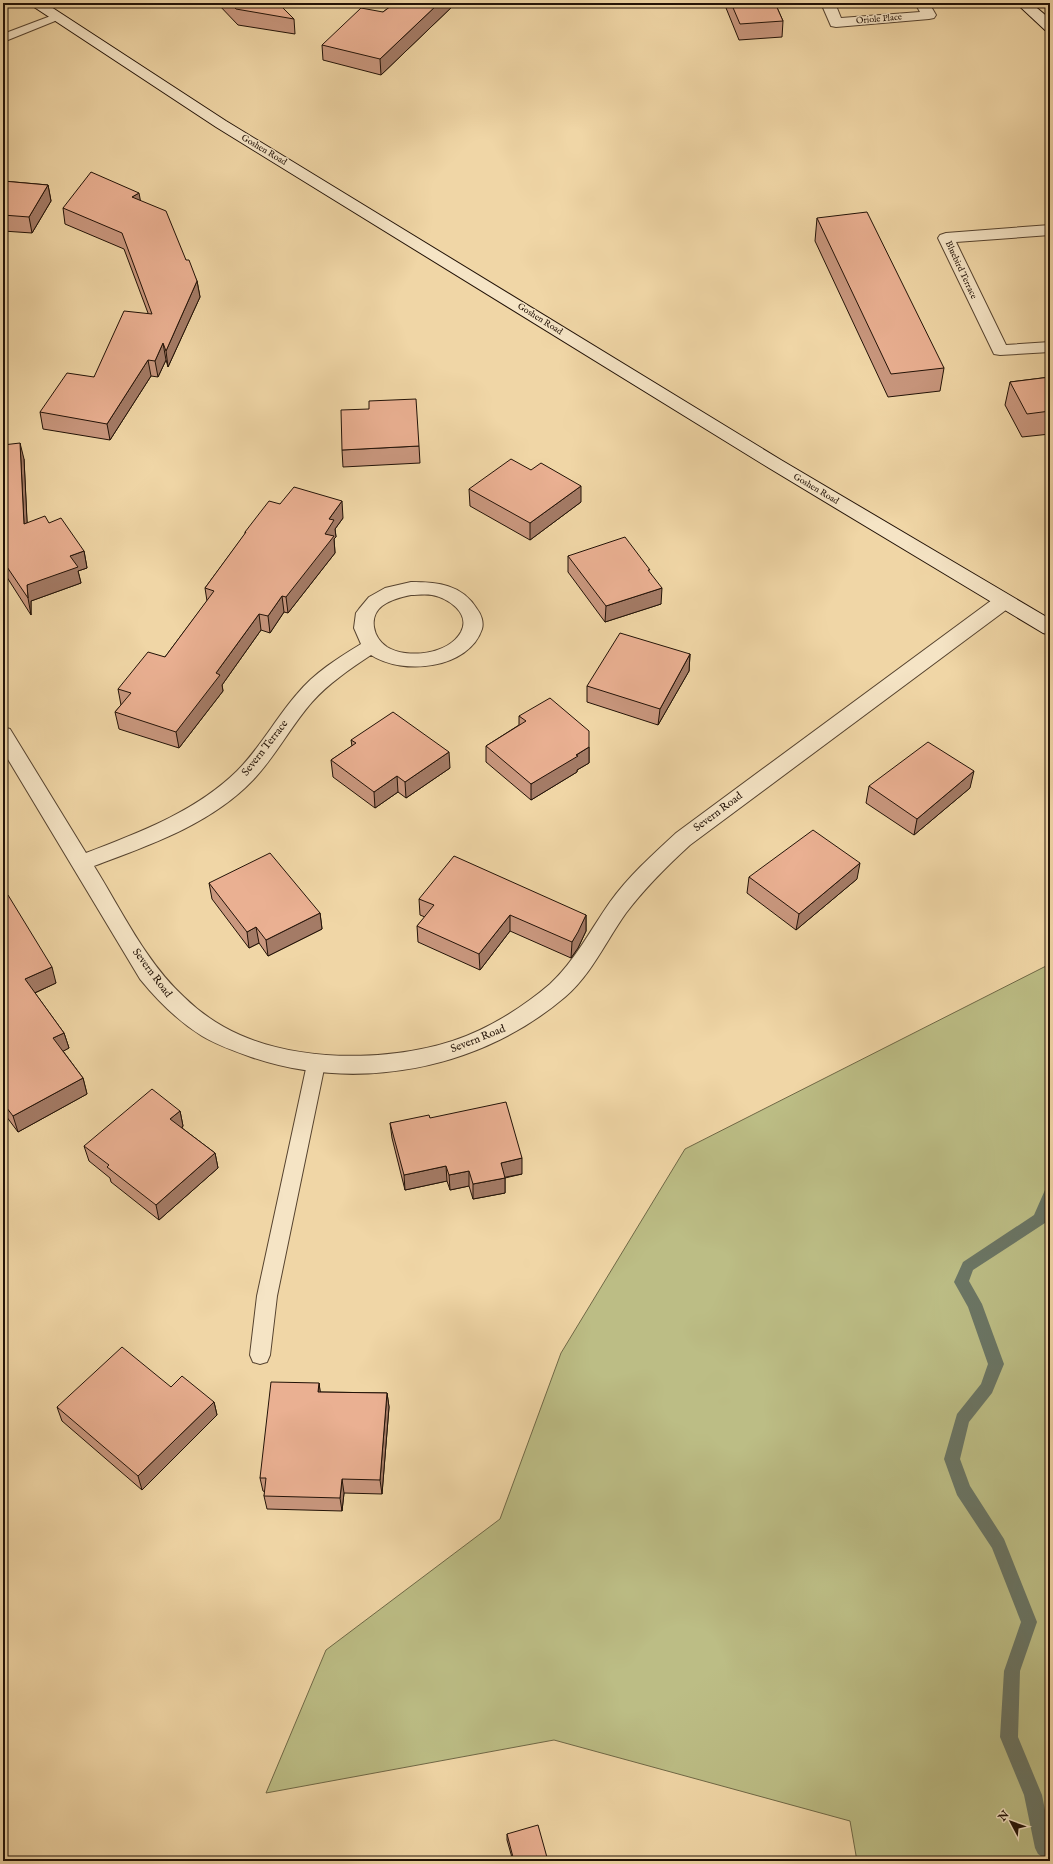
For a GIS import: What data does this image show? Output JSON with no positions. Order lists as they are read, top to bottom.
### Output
{
  "streets": {
    "street": [
      "Oriole Place",
      "Goshen Road",
      "Bluebird Terrace",
      "Severn Terrace",
      "Severn Road"
    ]
  },
  "crossings": [
    ["Goshen Road", "Severn Road"],
    ["Severn Terrace", "Severn Road"]
  ],
  "north": "top left"
}
